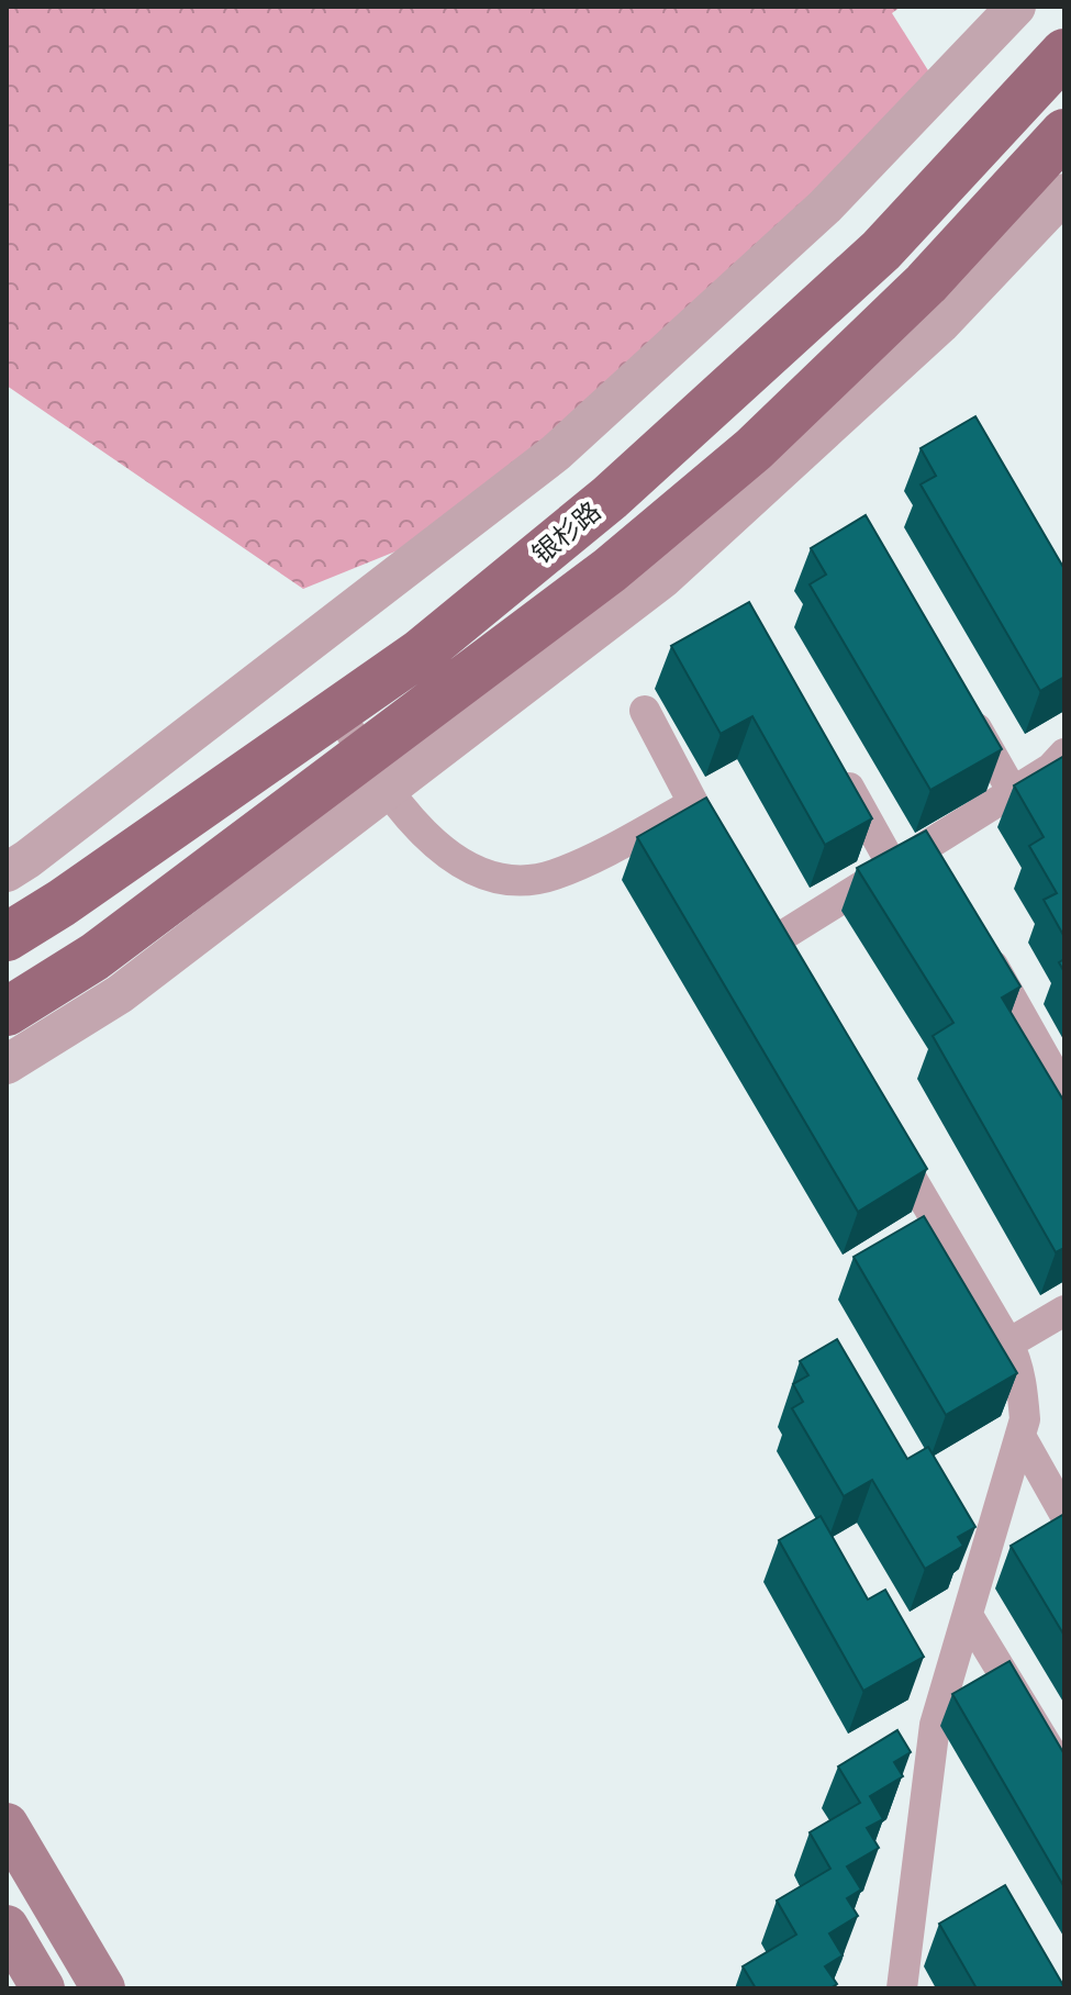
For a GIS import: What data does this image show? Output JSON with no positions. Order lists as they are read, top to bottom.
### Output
{
  "streets": {
    "main road": ["银杉路"]
  }
}
